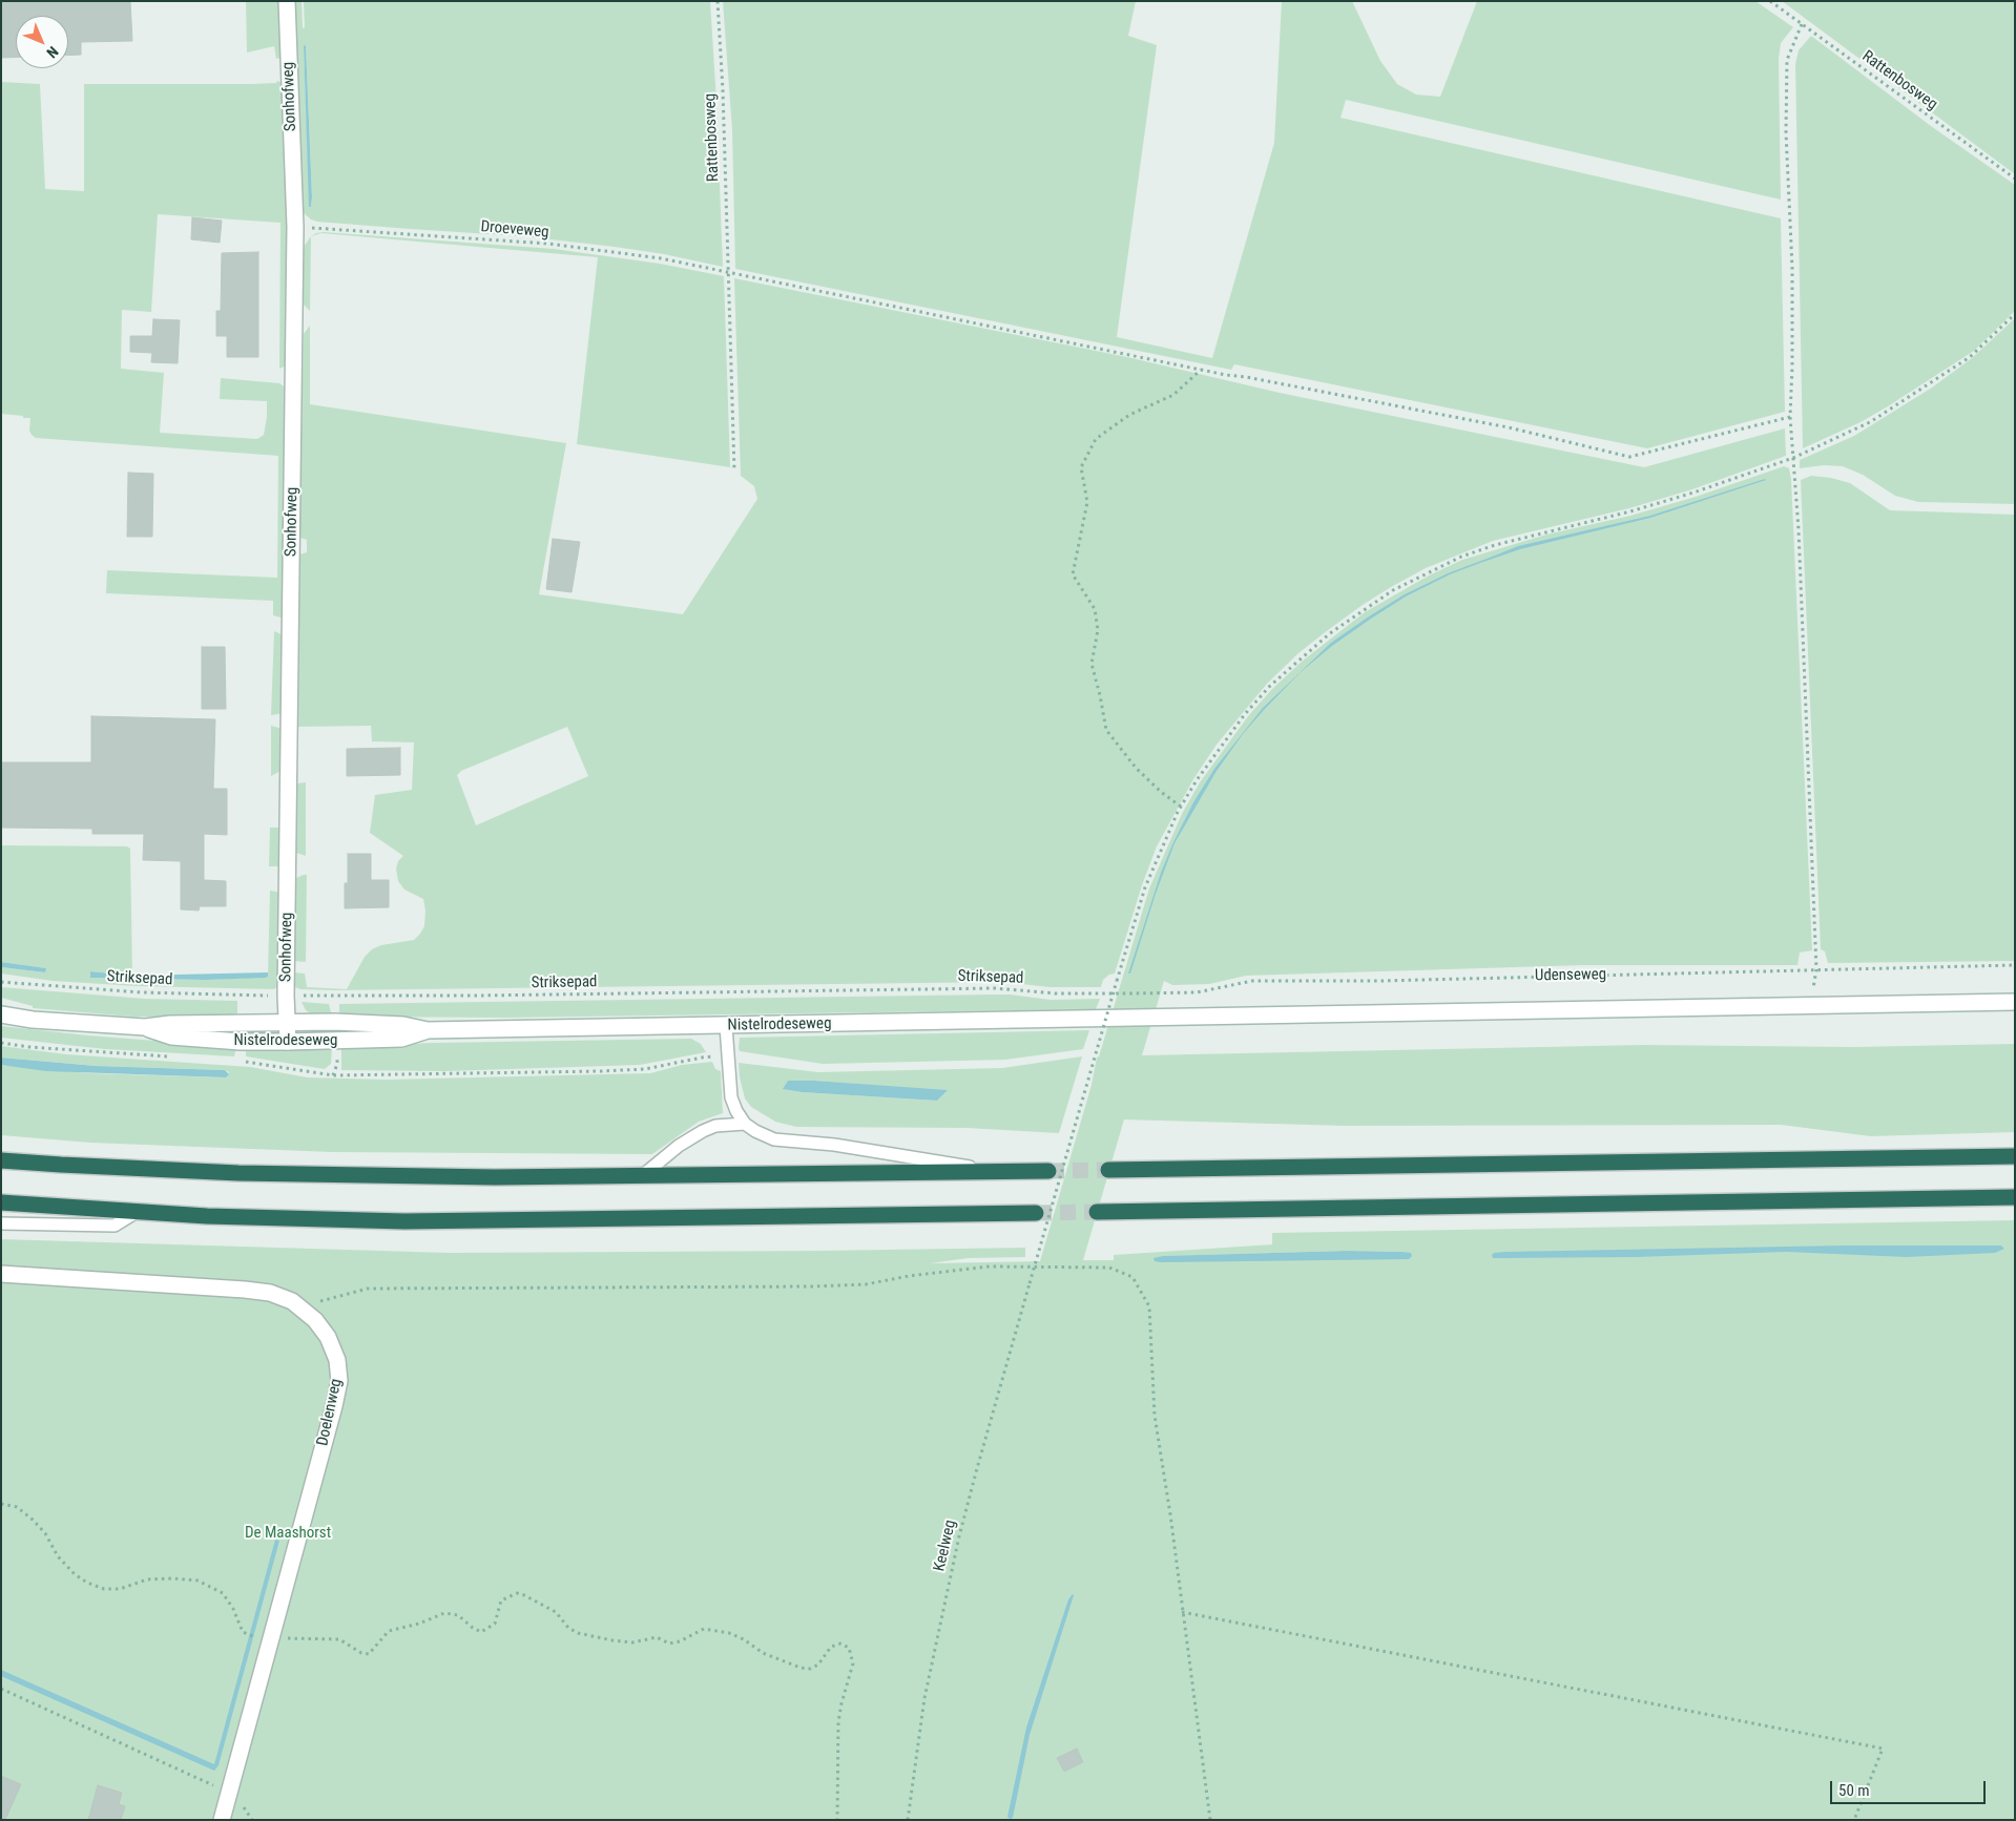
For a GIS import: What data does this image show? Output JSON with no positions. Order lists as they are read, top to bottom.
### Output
{
  "streets": {
    "street": ["Sonhofweg", "Nistelrodeseweg", "Doelenweg"],
    "path": [
      "Rattenbosweg",
      "Droeveweg",
      "Udenseweg",
      "Striksepad",
      "Keelweg"
    ]
  },
  "crossings": [
    ["Rattenbosweg", "Droeveweg"],
    ["Sonhofweg", "Droeveweg"],
    ["Sonhofweg", "Striksepad"],
    ["Sonhofweg", "Nistelrodeseweg"],
    ["Udenseweg", "Striksepad"]
  ],
  "parks": ["De Maashorst"],
  "scale_bar": "50 m",
  "north": "bottom right"
}
